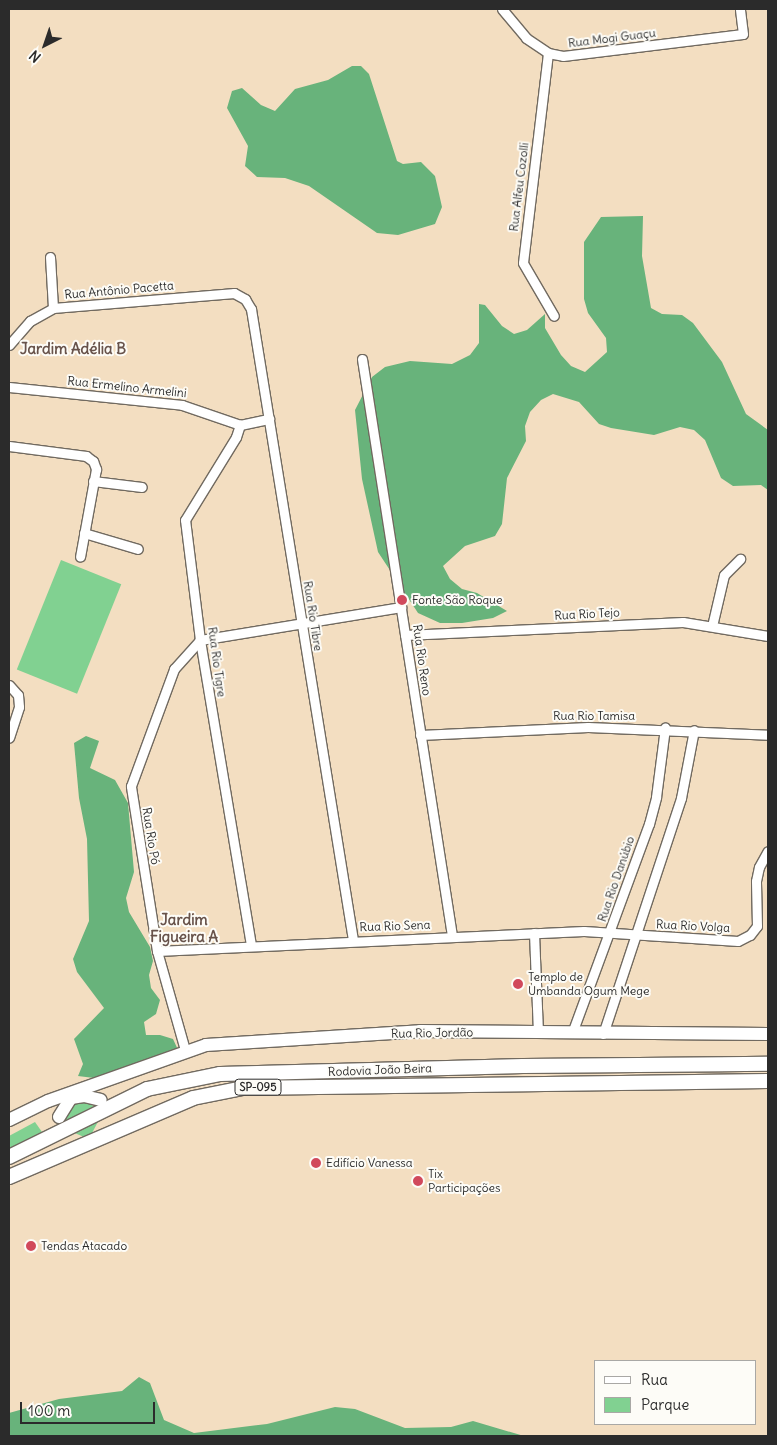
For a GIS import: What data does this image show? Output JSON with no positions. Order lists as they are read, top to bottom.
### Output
{
  "streets": {
    "main road": ["Rodovia João Beira", "SP-095"],
    "street": [
      "Rua Mogi Guaçu",
      "Rua Alfeu Cozolli",
      "Rua Antônio Pacetta",
      "Rua Ermelino Armelini",
      "Rua Rio Tejo",
      "Rua Rio Tibre",
      "Rua Rio Reno",
      "Rua Rio Tigre",
      "Rua Rio Tamisa",
      "Rua Rio Pó",
      "Rua Rio Danúbio",
      "Rua Rio Sena",
      "Rua Rio Volga",
      "Rua Rio Jordão"
    ]
  },
  "crossings": [
    ["Rua Mogi Guaçu", "Rua Alfeu Cozolli"],
    ["Rua Antônio Pacetta", "Rua Rio Tibre"],
    ["Rua Ermelino Armelini", "Rua Rio Tigre"],
    ["Rua Rio Tejo", "Rua Rio Reno"],
    ["Rua Rio Tibre", "Rua Rio Sena"],
    ["Rua Rio Reno", "Rua Rio Tamisa"],
    ["Rua Rio Reno", "Rua Rio Sena"],
    ["Rua Rio Tigre", "Rua Rio Pó"],
    ["Rua Rio Tigre", "Rua Rio Sena"],
    ["Rua Rio Tamisa", "Rua Rio Danúbio"],
    ["Rua Rio Pó", "Rua Rio Sena"],
    ["Rua Rio Pó", "Rua Rio Jordão"],
    ["Rua Rio Danúbio", "Rua Rio Sena"],
    ["Rua Rio Danúbio", "Rua Rio Jordão"],
    ["Rua Rio Sena", "Rua Rio Volga"]
  ],
  "districts": ["Jardim Adélia B", "Jardim Figueira A"],
  "places": [
    "Fonte São Roque",
    "Templo de Umbanda Ogum Mege",
    "Edifício Vanessa",
    "Tix Participações",
    "Tendas Atacado"
  ],
  "legend": ["Rua", "Parque"],
  "scale_bar": "100 m",
  "north": "bottom left"
}
